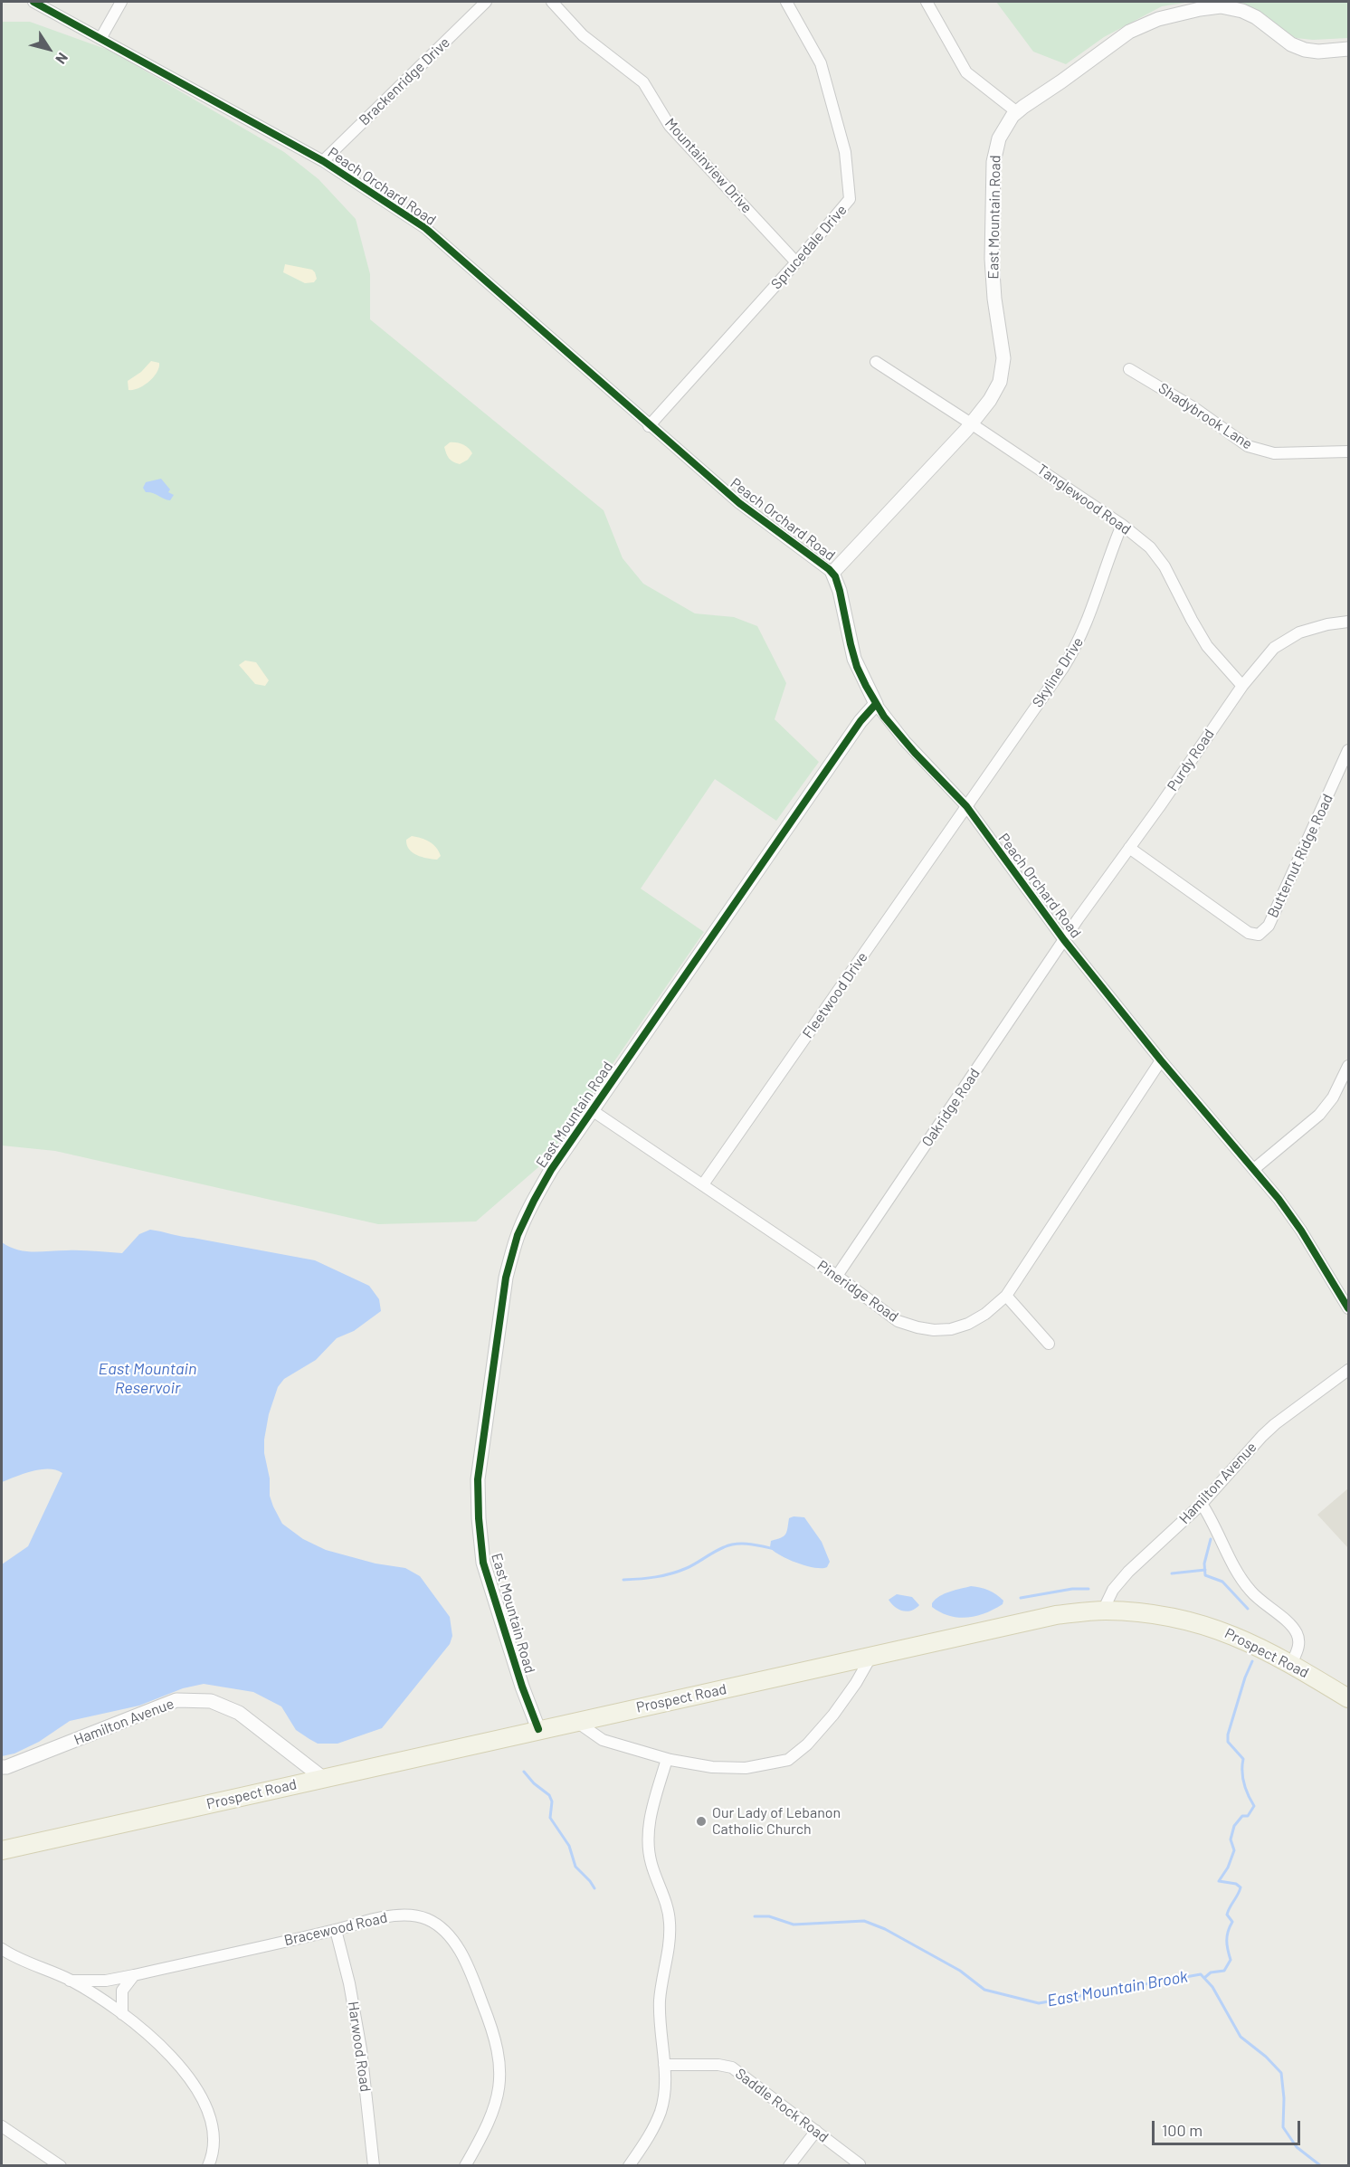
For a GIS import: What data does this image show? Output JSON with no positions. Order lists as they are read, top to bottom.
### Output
{
  "streets": {
    "main road": ["Prospect Road"],
    "street": [
      "Brackenridge Drive",
      "Mountainview Drive",
      "Peach Orchard Road",
      "East Mountain Road",
      "Sprucedale Drive",
      "Shadybrook Lane",
      "Tanglewood Road",
      "Skyline Drive",
      "Purdy Road",
      "Butternut Ridge Road",
      "Fleetwood Drive",
      "Oakridge Road",
      "Pineridge Road",
      "Hamilton Avenue",
      "Bracewood Road",
      "Harwood Road",
      "Saddle Rock Road"
    ]
  },
  "crossings": [
    ["Brackenridge Drive", "Peach Orchard Road"],
    ["Mountainview Drive", "Sprucedale Drive"],
    ["Peach Orchard Road", "East Mountain Road"],
    ["Peach Orchard Road", "Sprucedale Drive"],
    ["Peach Orchard Road", "Skyline Drive"],
    ["Peach Orchard Road", "Purdy Road"],
    ["Peach Orchard Road", "Fleetwood Drive"],
    ["Peach Orchard Road", "Oakridge Road"],
    ["Peach Orchard Road", "Pineridge Road"],
    ["East Mountain Road", "Tanglewood Road"],
    ["East Mountain Road", "Pineridge Road"],
    ["East Mountain Road", "Prospect Road"],
    ["Tanglewood Road", "Skyline Drive"],
    ["Tanglewood Road", "Purdy Road"],
    ["Skyline Drive", "Fleetwood Drive"],
    ["Purdy Road", "Butternut Ridge Road"],
    ["Purdy Road", "Oakridge Road"],
    ["Fleetwood Drive", "Pineridge Road"],
    ["Oakridge Road", "Pineridge Road"],
    ["Hamilton Avenue", "Prospect Road"],
    ["Bracewood Road", "Harwood Road"]
  ],
  "water": ["East Mountain Reservoir", "East Mountain Brook"],
  "places": ["Our Lady of Lebanon Catholic Church"],
  "scale_bar": "100 m",
  "north": "bottom right"
}
